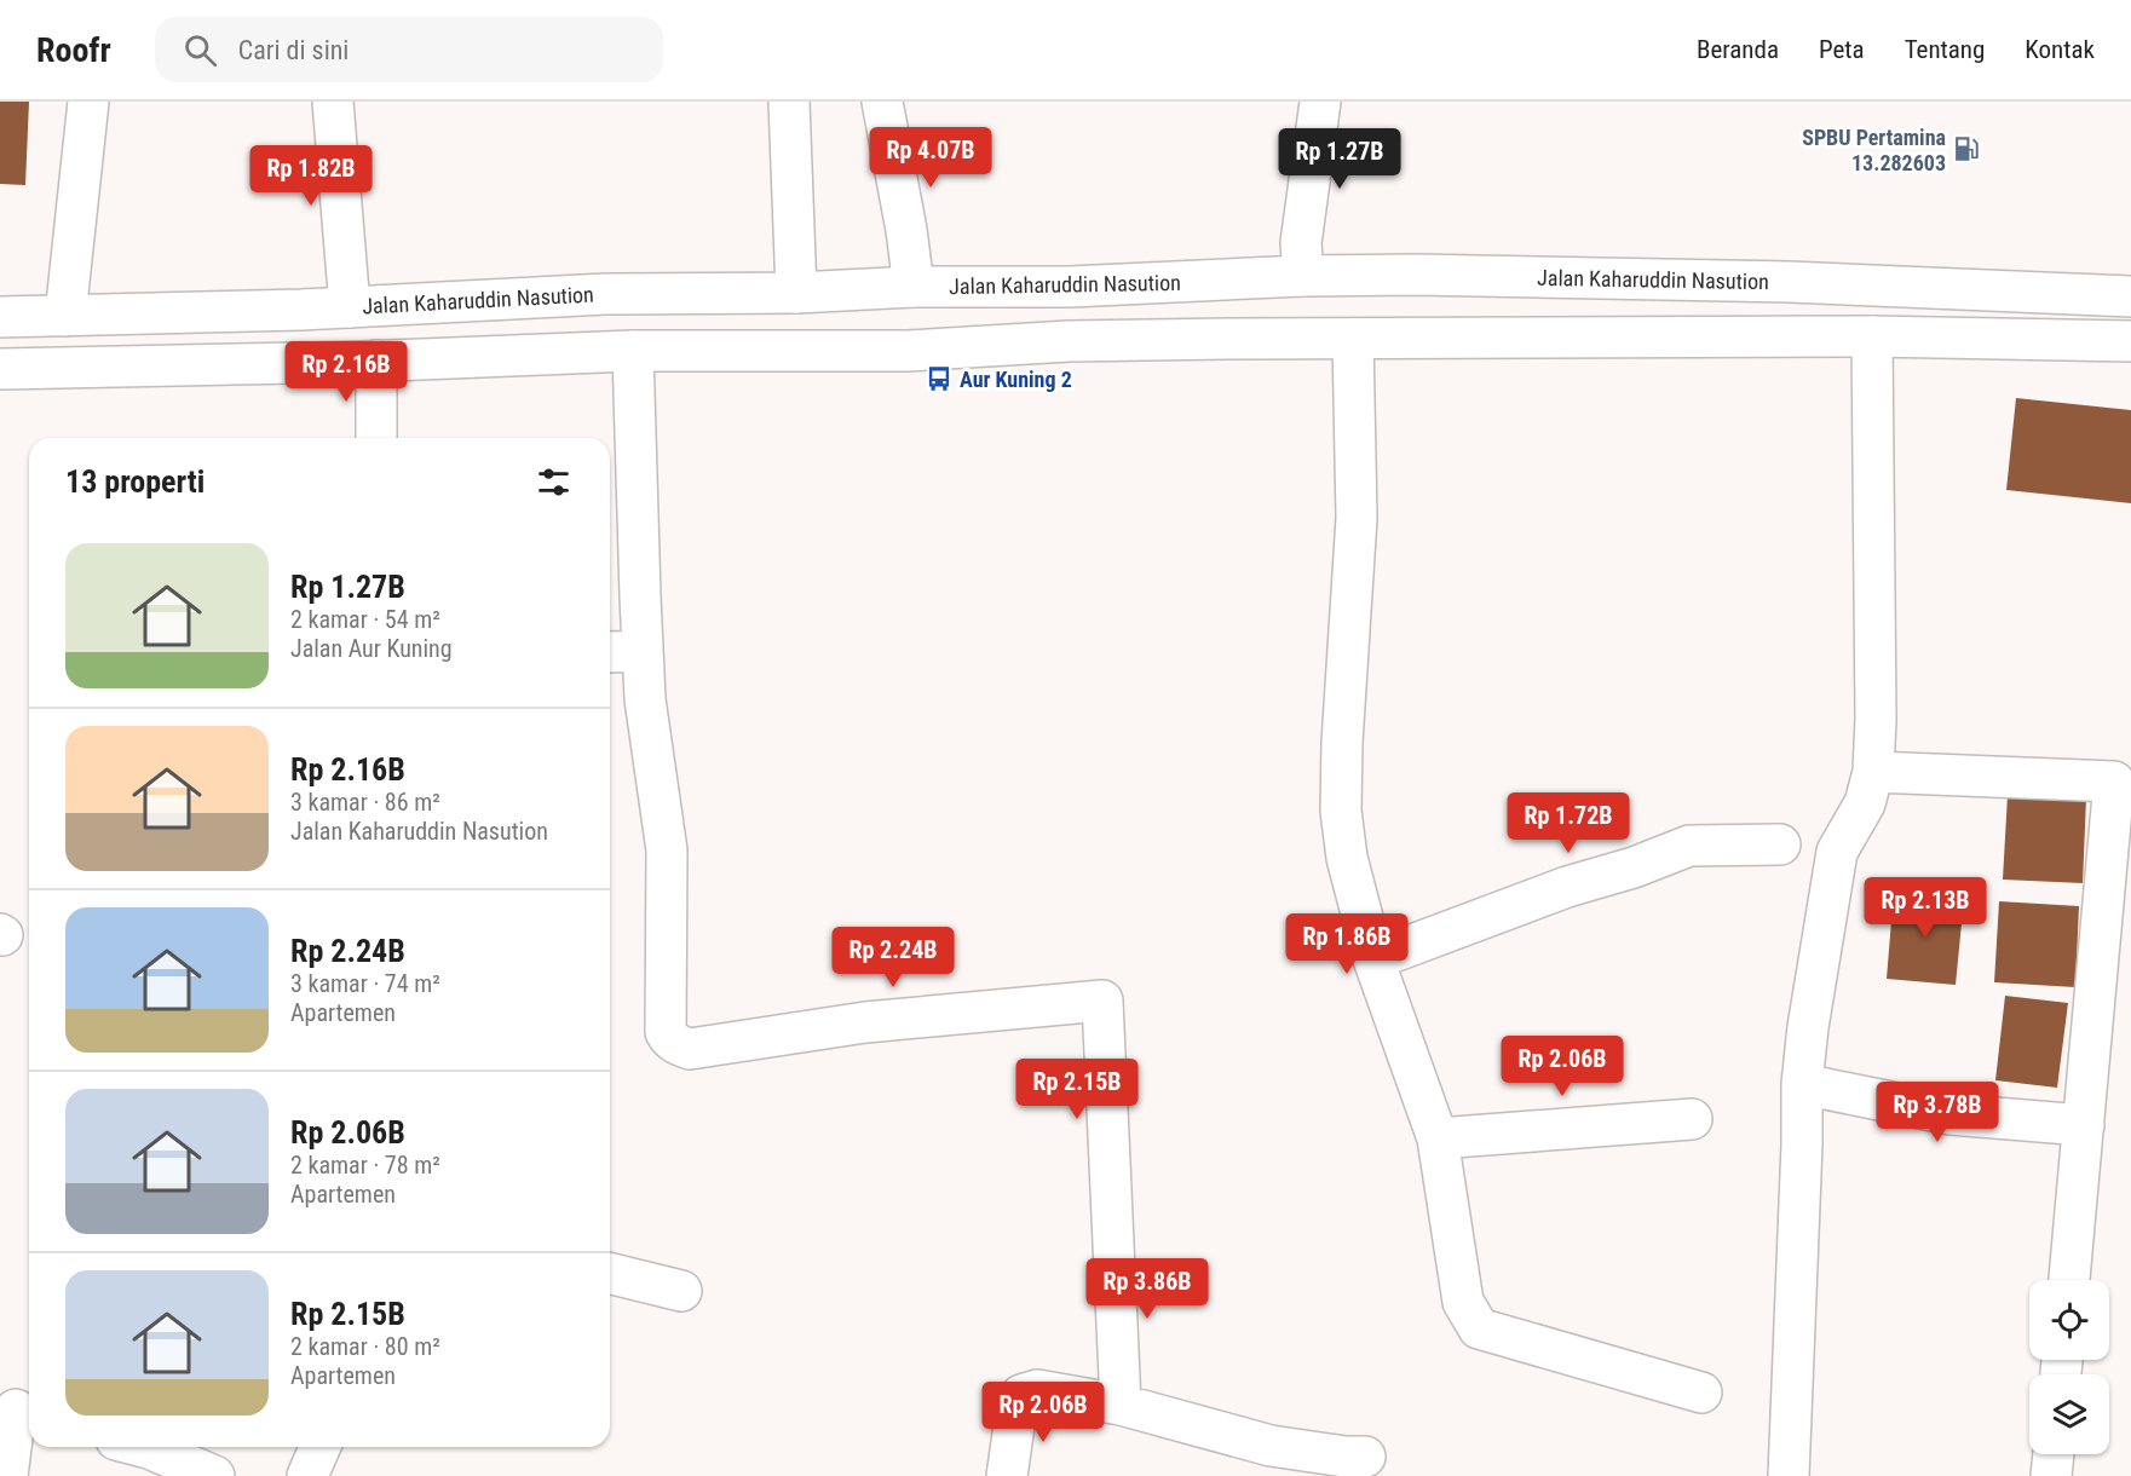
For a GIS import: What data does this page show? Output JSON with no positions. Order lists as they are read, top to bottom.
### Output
{
  "streets": {
    "main road": ["Jalan Kaharuddin Nasution"]
  },
  "places": {
    "fuel station": ["SPBU Pertamina 13.282603"],
    "bus stop": ["Aur Kuning 2"]
  },
  "page": {
    "header": "Roofr",
    "search": "Cari di sini",
    "nav": [
      "Beranda",
      "Peta",
      "Tentang",
      "Kontak"
    ],
    "price": [
      "Rp 4.07B",
      "Rp 1.27B",
      "Rp 1.82B",
      "Rp 2.16B",
      "Rp 1.72B",
      "Rp 2.13B",
      "Rp 1.86B",
      "Rp 2.24B",
      "Rp 2.06B",
      "Rp 2.15B",
      "Rp 3.78B",
      "Rp 3.86B",
      "Rp 2.06B"
    ],
    "heading": "13 properti",
    "list": [
      {
        "name": "Rp 1.27B",
        "note": "2 kamar · 54 m² · Jalan Aur Kuning"
      },
      {
        "name": "Rp 2.16B",
        "note": "3 kamar · 86 m² · Jalan Kaharuddin Nasution"
      },
      {
        "name": "Rp 2.24B",
        "note": "3 kamar · 74 m² · Apartemen"
      },
      {
        "name": "Rp 2.06B",
        "note": "2 kamar · 78 m² · Apartemen"
      },
      {
        "name": "Rp 2.15B",
        "note": "2 kamar · 80 m² · Apartemen"
      }
    ]
  }
}
